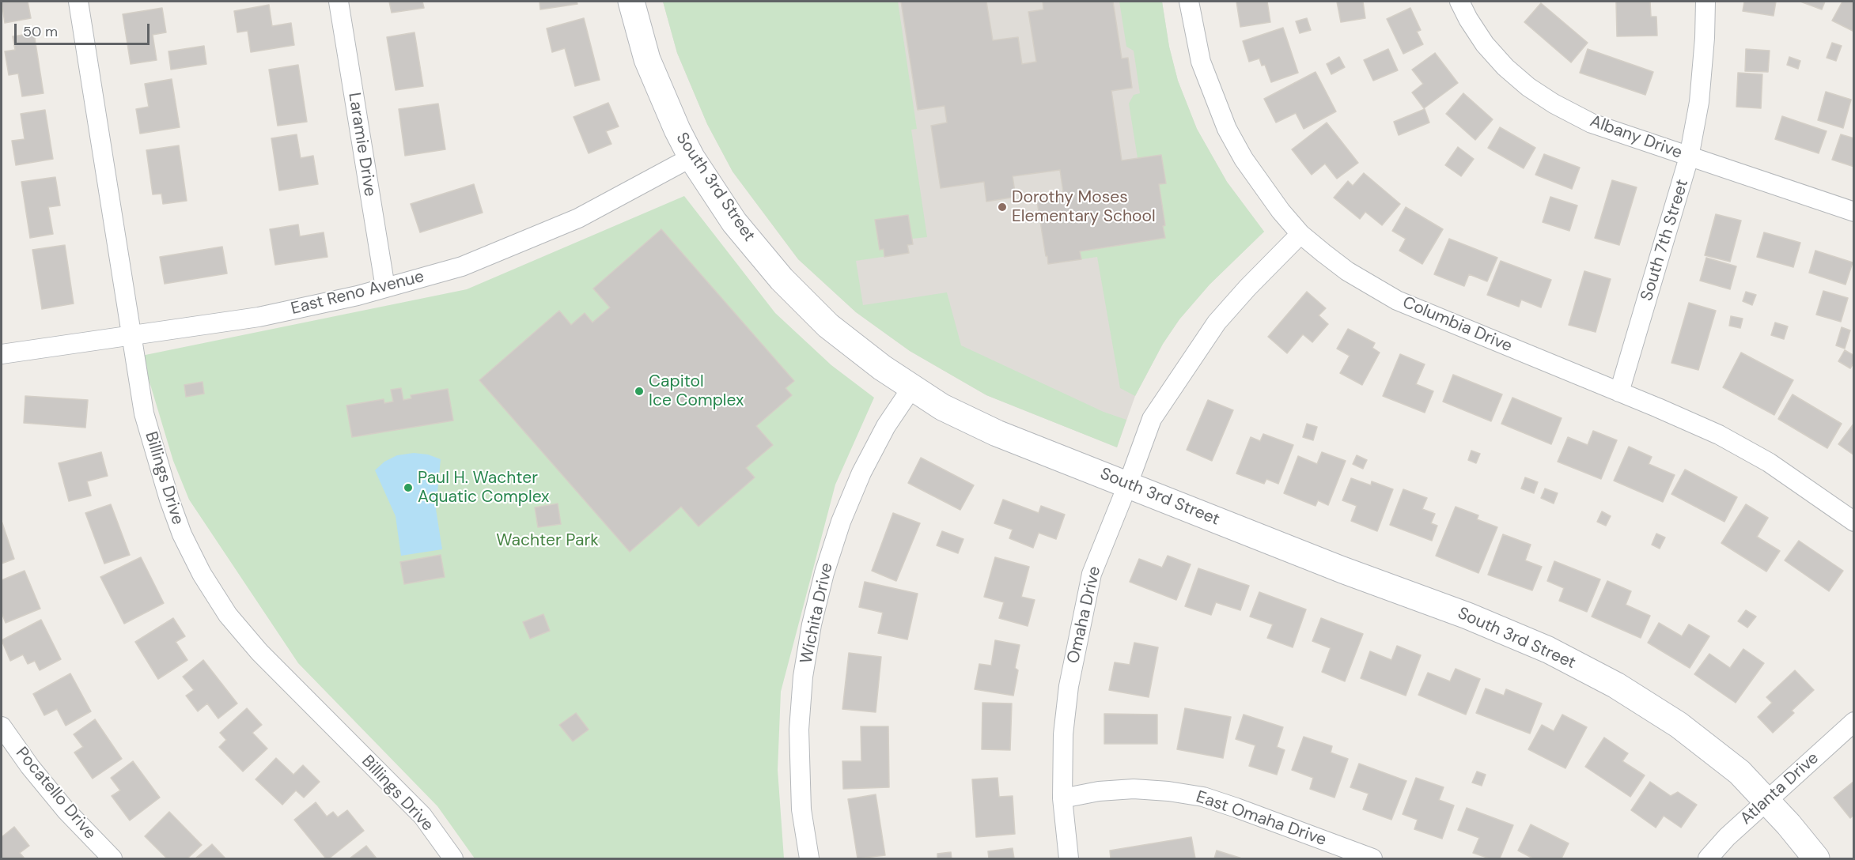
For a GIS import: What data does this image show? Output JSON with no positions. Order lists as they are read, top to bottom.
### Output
{
  "streets": {
    "street": [
      "Albany Drive",
      "Laramie Drive",
      "South 3rd Street",
      "South 7th Street",
      "East Reno Avenue",
      "Columbia Drive",
      "Billings Drive",
      "Wichita Drive",
      "Omaha Drive",
      "Atlanta Drive",
      "Pocatello Drive",
      "East Omaha Drive"
    ]
  },
  "crossings": [
    ["Albany Drive", "South 7th Street"],
    ["Laramie Drive", "East Reno Avenue"],
    ["South 3rd Street", "East Reno Avenue"],
    ["South 3rd Street", "Wichita Drive"],
    ["South 3rd Street", "Omaha Drive"],
    ["South 3rd Street", "Atlanta Drive"],
    ["South 7th Street", "Columbia Drive"],
    ["East Reno Avenue", "Billings Drive"],
    ["Columbia Drive", "Omaha Drive"],
    ["Omaha Drive", "East Omaha Drive"]
  ],
  "parks": ["Wachter Park"],
  "places": ["Dorothy Moses Elementary School", "Capitol Ice Complex", "Paul H. Wachter Aquatic Complex"],
  "scale_bar": "50 m"
}
